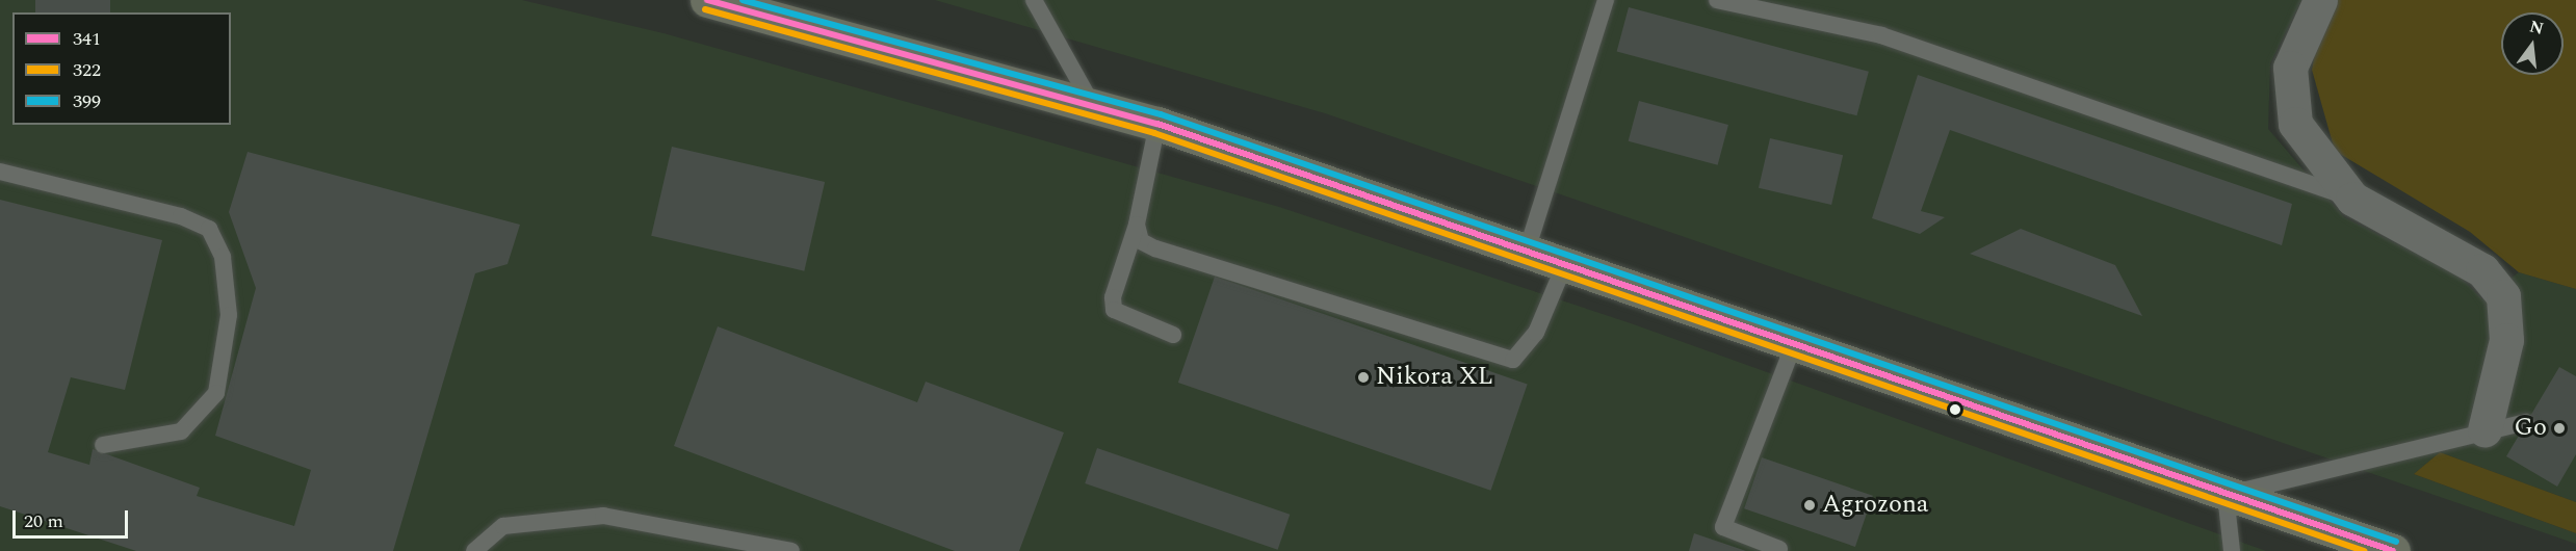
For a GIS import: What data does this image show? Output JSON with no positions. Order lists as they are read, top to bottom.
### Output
{
  "places": ["Nikora XL", "Go", "Agrozona"],
  "lines": ["transit line 341", "transit line 399", "transit line 322"],
  "legend": ["341", "322", "399"],
  "scale_bar": "20 m",
  "north": "top"
}
